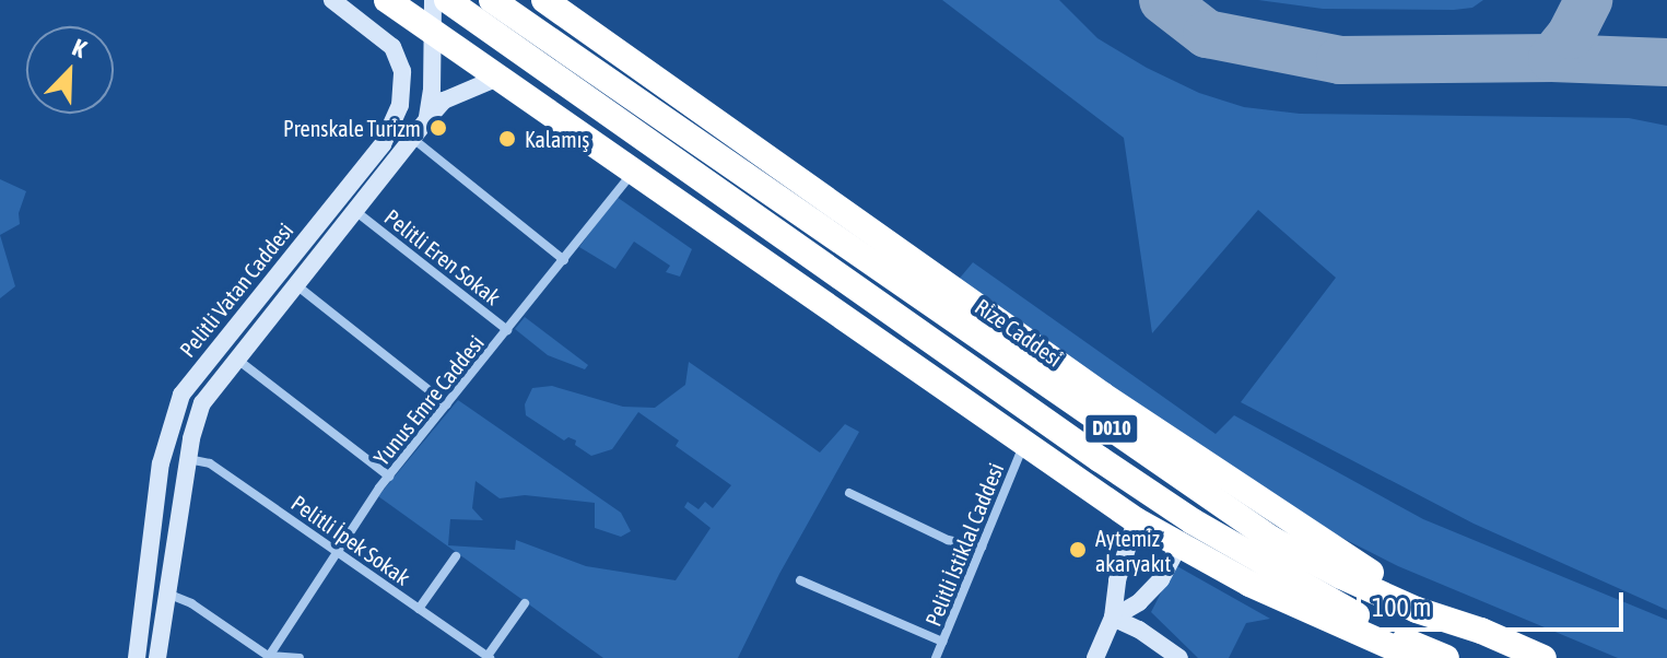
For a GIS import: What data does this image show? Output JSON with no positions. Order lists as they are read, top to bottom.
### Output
{
  "streets": {
    "highway": ["Rize Caddesi", "D010"],
    "street": [
      "Pelitli Eren Sokak",
      "Pelitli Vatan Caddesi",
      "Yunus Emre Caddesi",
      "Pelitli İpek Sokak",
      "Pelitli İstiklal Caddesi"
    ]
  },
  "crossings": [
    ["Pelitli Eren Sokak", "Pelitli Vatan Caddesi"],
    ["Pelitli Eren Sokak", "Yunus Emre Caddesi"],
    ["Pelitli Vatan Caddesi", "Pelitli İpek Sokak"],
    ["Yunus Emre Caddesi", "Pelitli İpek Sokak"]
  ],
  "places": ["Prenskale Turizm", "Kalamış", "Aytemiz akaryakıt"],
  "scale_bar": "100 m",
  "north": "top right"
}
